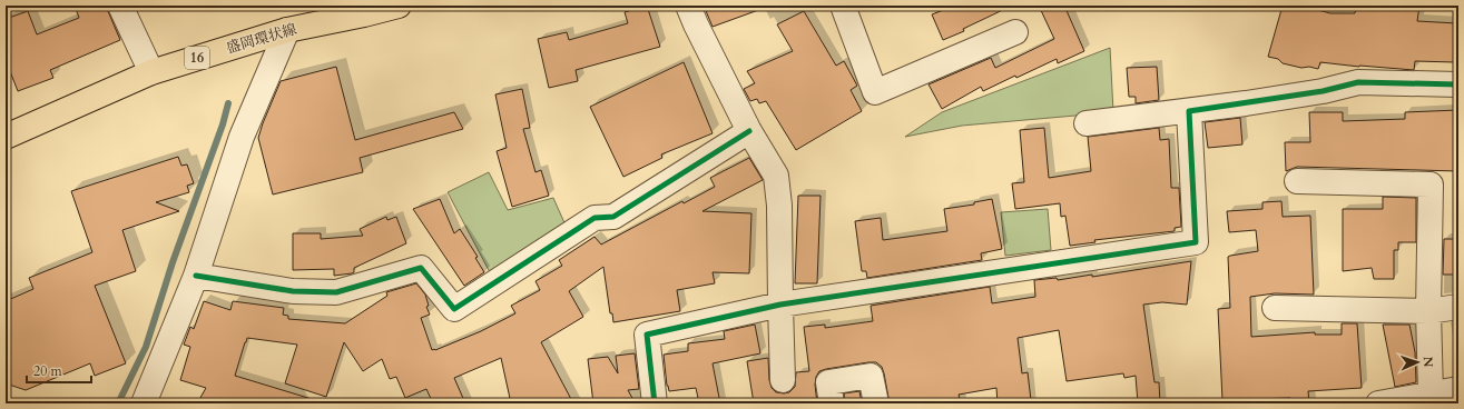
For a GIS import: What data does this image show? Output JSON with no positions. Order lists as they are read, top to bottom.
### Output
{
  "streets": {
    "main road": ["盛岡環状線", "16"]
  },
  "scale_bar": "20 m",
  "north": "right"
}
